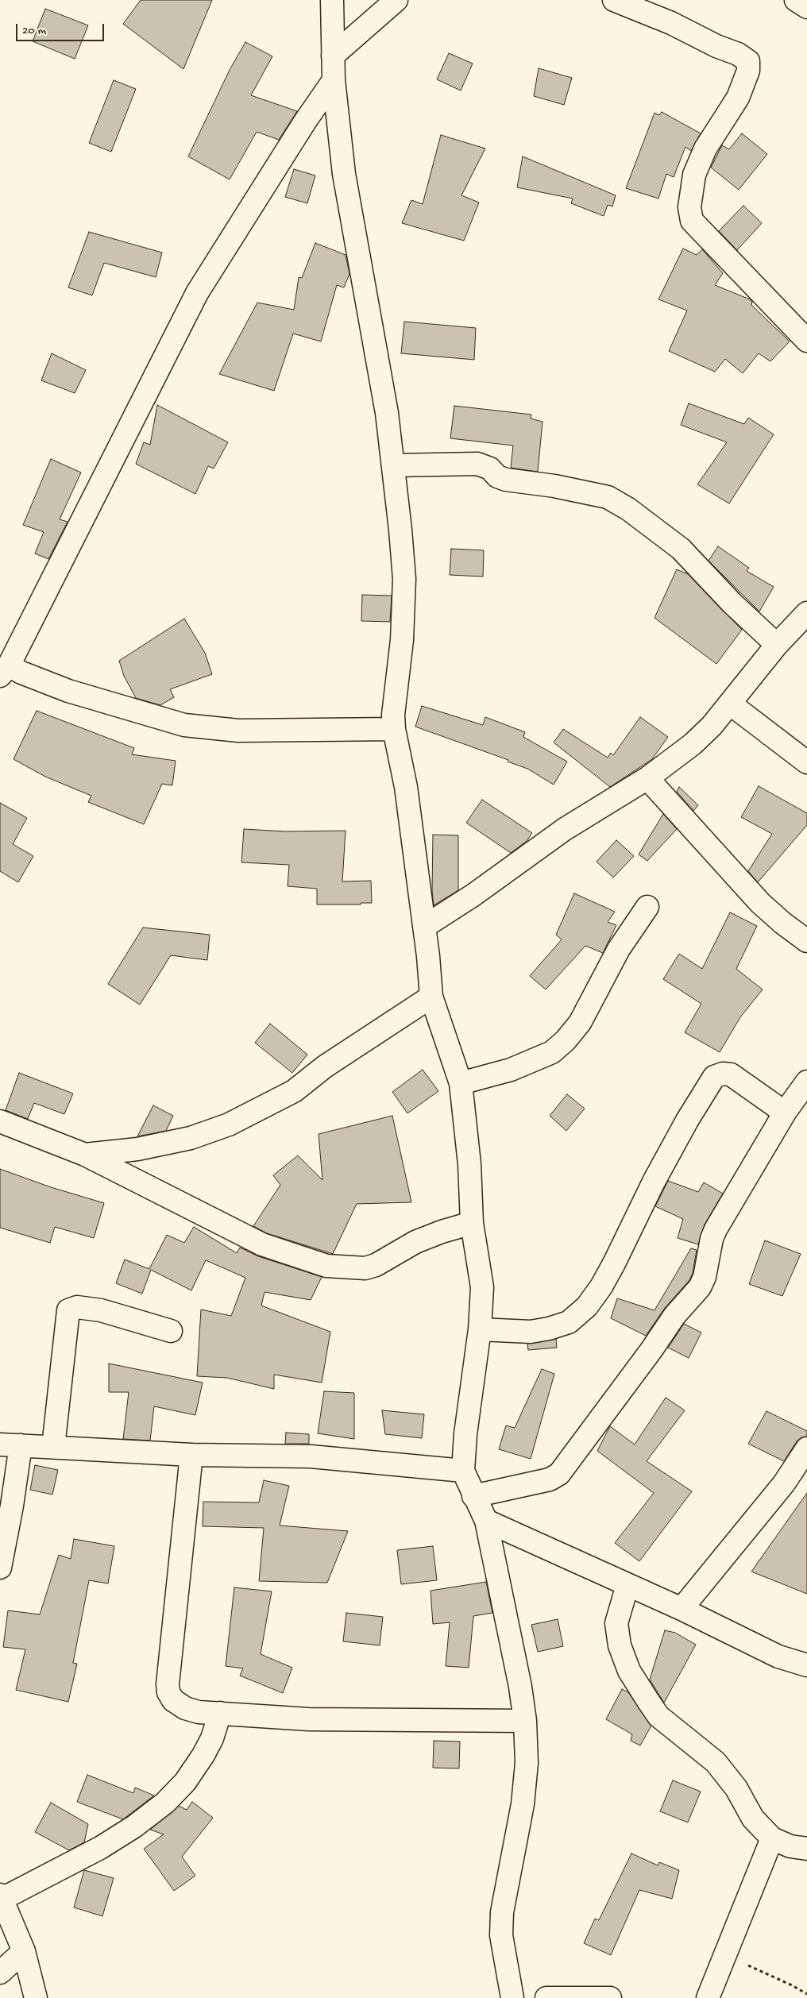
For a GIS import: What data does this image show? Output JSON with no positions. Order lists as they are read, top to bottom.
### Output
{
  "scale_bar": "20 m"
}
